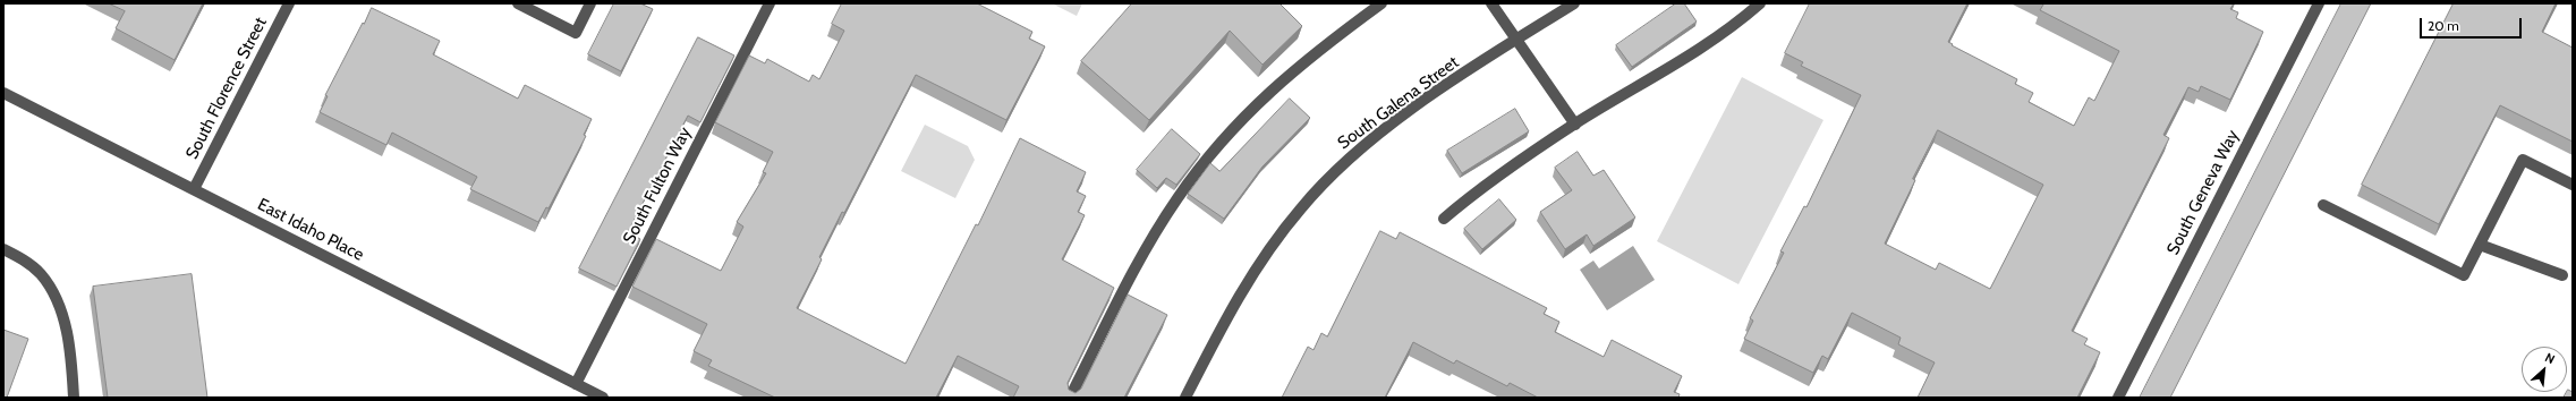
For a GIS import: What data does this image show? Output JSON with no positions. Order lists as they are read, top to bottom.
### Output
{
  "streets": {
    "street": [
      "South Florence Street",
      "South Galena Street",
      "South Fulton Way",
      "South Geneva Way",
      "East Idaho Place"
    ]
  },
  "crossings": [
    ["South Florence Street", "East Idaho Place"],
    ["South Fulton Way", "East Idaho Place"]
  ],
  "scale_bar": "20 m",
  "north": "top right"
}
